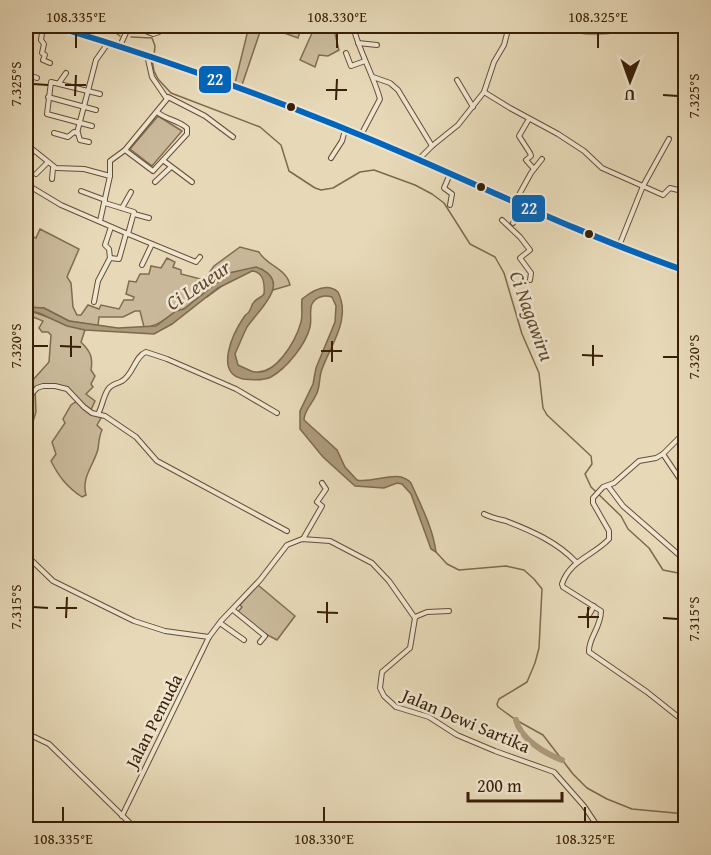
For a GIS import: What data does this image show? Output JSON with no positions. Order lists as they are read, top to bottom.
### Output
{
  "streets": {
    "street": ["Jalan Pemuda", "Jalan Dewi Sartika"]
  },
  "water": ["Ci Leueur", "Ci Nagawiru"],
  "lines": ["transit line 22"],
  "scale_bar": "200 m",
  "north": "bottom",
  "coordinates": [
    "108.335°E",
    "108.330°E",
    "108.325°E",
    "7.325°S",
    "7.320°S",
    "7.315°S"
  ]
}
